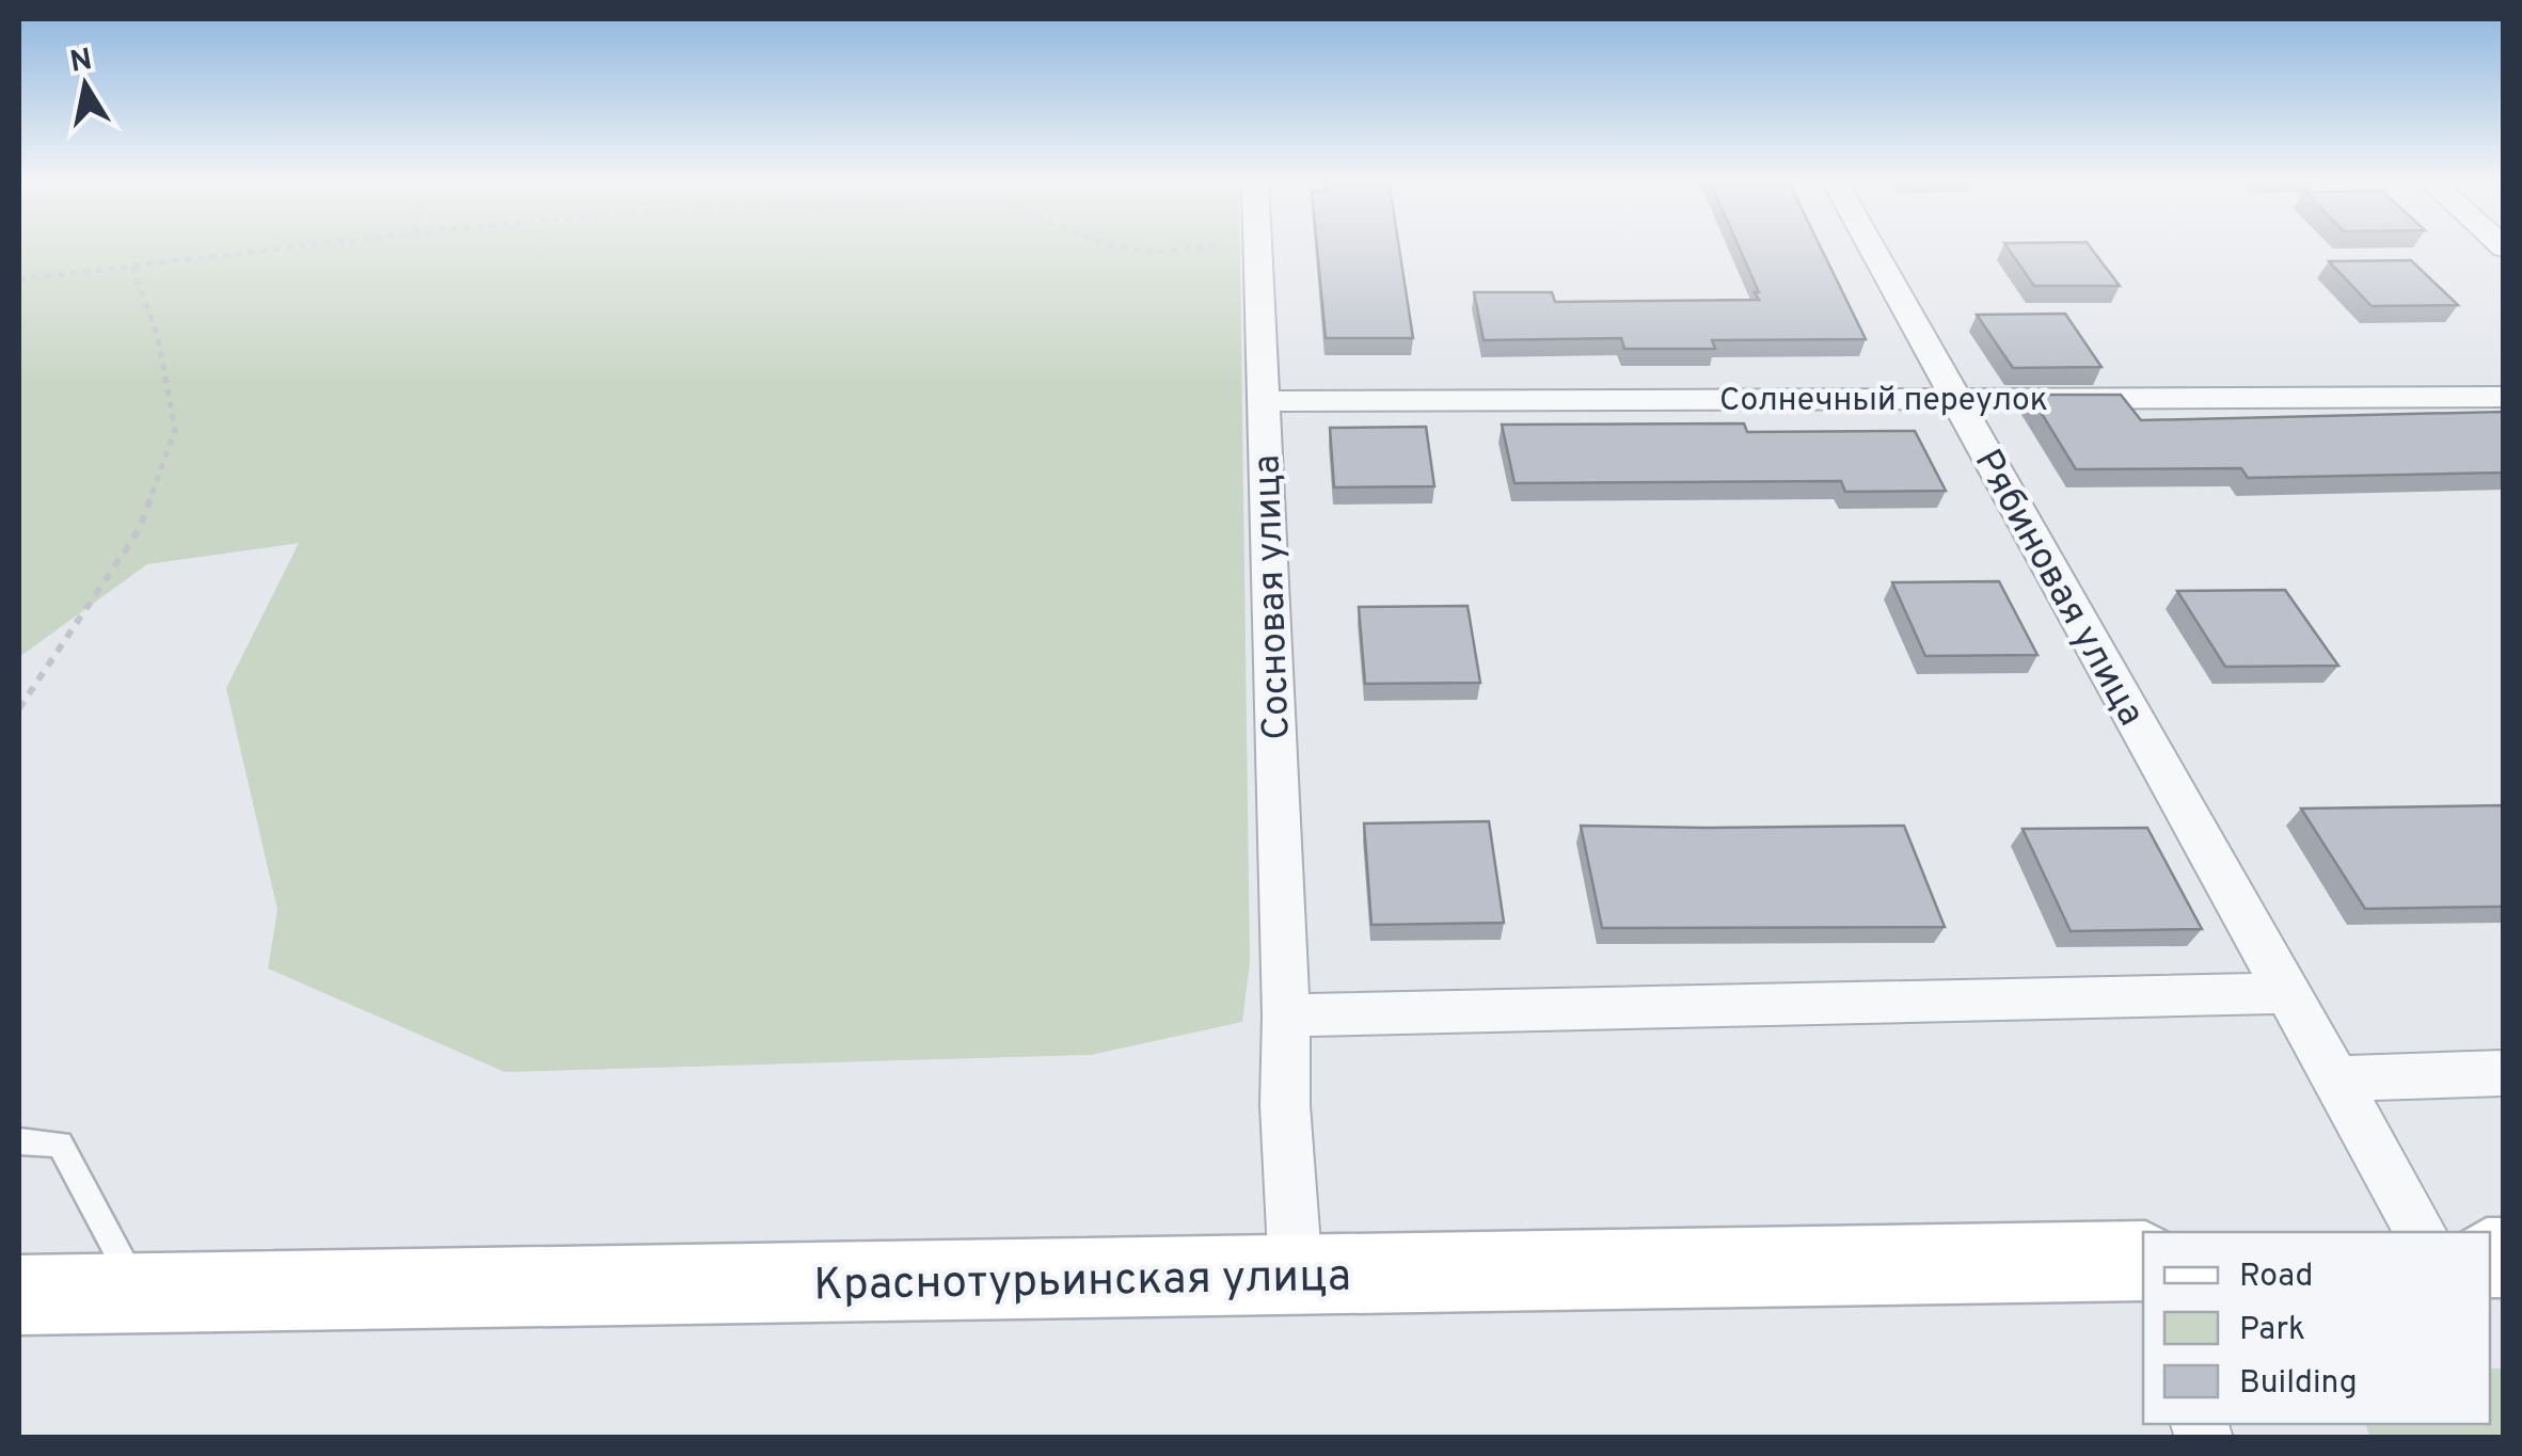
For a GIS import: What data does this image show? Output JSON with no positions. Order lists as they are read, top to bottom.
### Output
{
  "streets": {
    "main road": ["Краснотурьинская улица"],
    "street": ["Солнечный переулок", "Рябиновая улица", "Сосновая улица"]
  },
  "crossings": [
    ["Солнечный переулок", "Рябиновая улица"],
    ["Солнечный переулок", "Сосновая улица"],
    ["Сосновая улица", "Краснотурьинская улица"]
  ],
  "legend": ["Road", "Park", "Building"],
  "north": "top"
}
